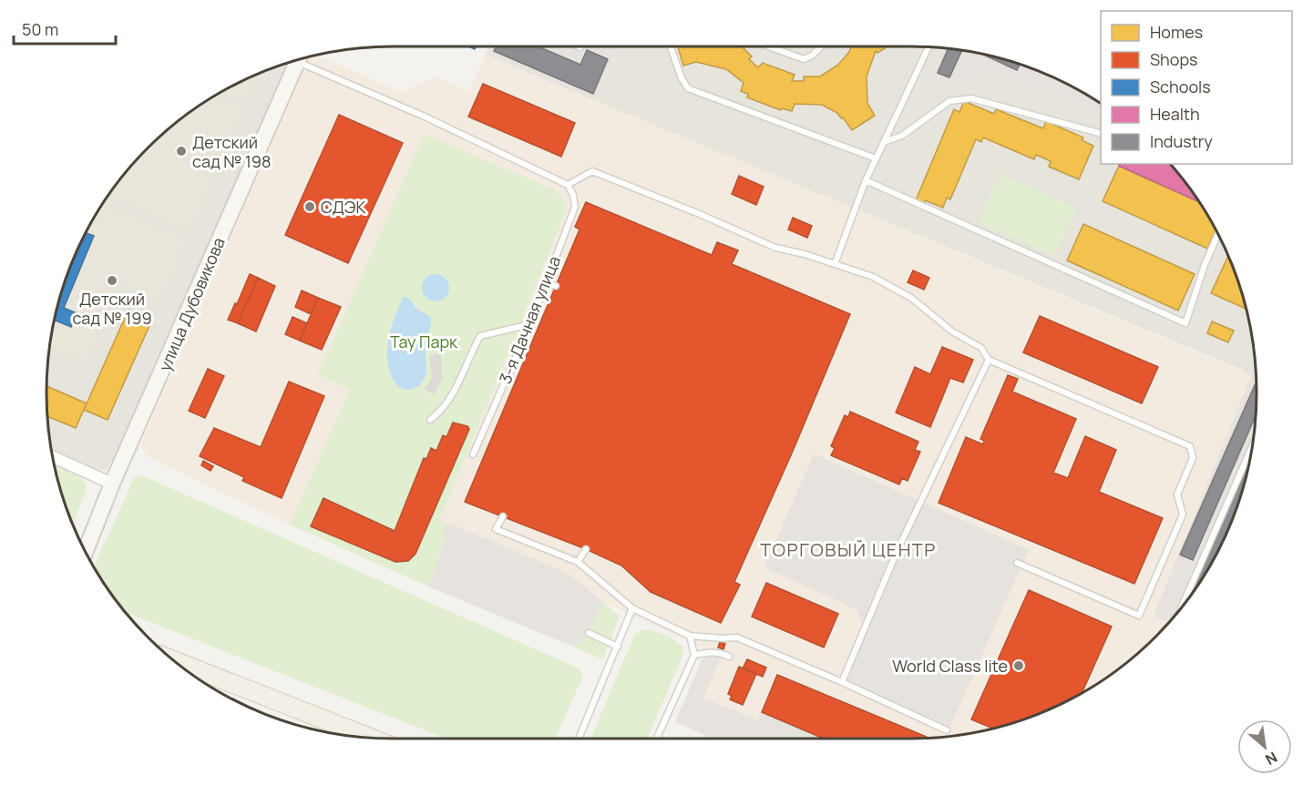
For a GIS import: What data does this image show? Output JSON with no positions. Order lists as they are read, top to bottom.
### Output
{
  "streets": {
    "street": ["улица Дубовикова"],
    "lane": ["3-я Дачная улица"]
  },
  "districts": ["ТОРГОВЫЙ ЦЕНТР"],
  "parks": ["Тау Парк"],
  "places": [
    "Детский сад № 198",
    "СДЭК",
    "Детский сад № 199",
    "World Class lite"
  ],
  "legend": [
    "Homes",
    "Shops",
    "Schools",
    "Health",
    "Industry"
  ],
  "scale_bar": "50 m",
  "north": "bottom right"
}
